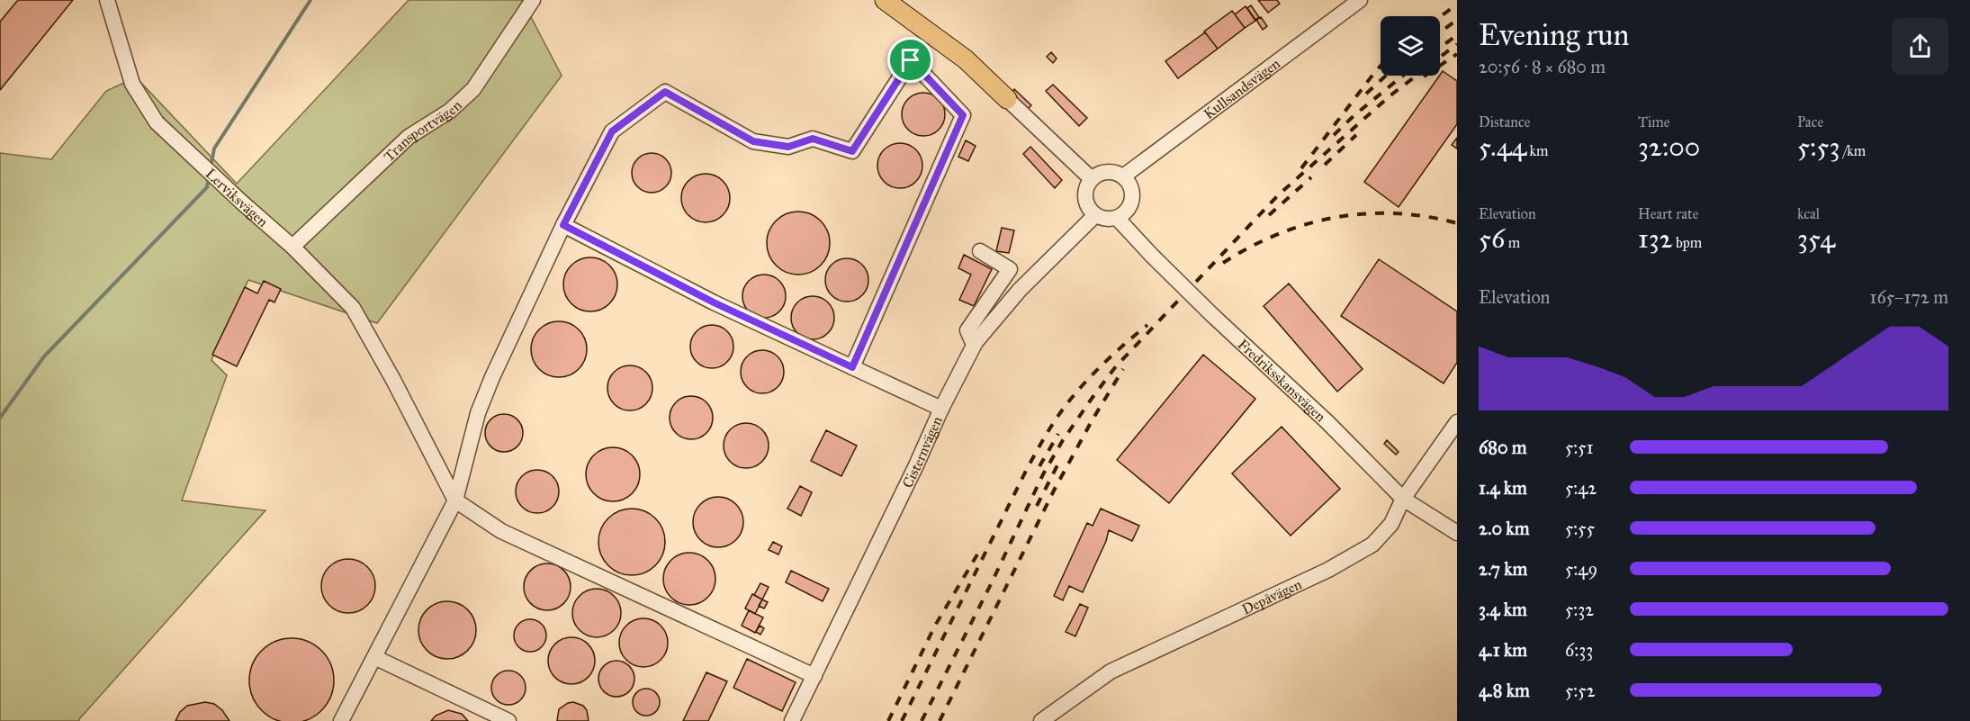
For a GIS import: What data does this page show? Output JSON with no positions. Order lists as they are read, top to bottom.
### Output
{
  "streets": {
    "street": [
      "Kullsandsvägen",
      "Transportvägen",
      "Lerviksvägen",
      "Fredriksskansvägen",
      "Cisternvägen",
      "Depåvägen"
    ]
  },
  "crossings": [
    ["Kullsandsvägen", "Fredriksskansvägen"],
    ["Kullsandsvägen", "Cisternvägen"],
    ["Transportvägen", "Lerviksvägen"],
    ["Fredriksskansvägen", "Cisternvägen"],
    ["Fredriksskansvägen", "Depåvägen"]
  ],
  "page": {
    "heading": ["Evening run", "20:56 · 8 × 680 m"],
    "stats": [
      ["Distance", "5.44 km"],
      ["Time", "32:00"],
      ["Pace", "5:53 /km"],
      ["Elevation", "56 m"],
      ["Heart rate", "132 bpm"],
      ["kcal", "354"]
    ],
    "chart": ["Elevation", "165–172 m"],
    "list": [
      {
        "name": "680 m",
        "note": "5:51"
      },
      {
        "name": "1.4 km",
        "note": "5:42"
      },
      {
        "name": "2.0 km",
        "note": "5:55"
      },
      {
        "name": "2.7 km",
        "note": "5:49"
      },
      {
        "name": "3.4 km",
        "note": "5:32"
      },
      {
        "name": "4.1 km",
        "note": "6:33"
      },
      {
        "name": "4.8 km",
        "note": "5:52"
      }
    ]
  }
}
